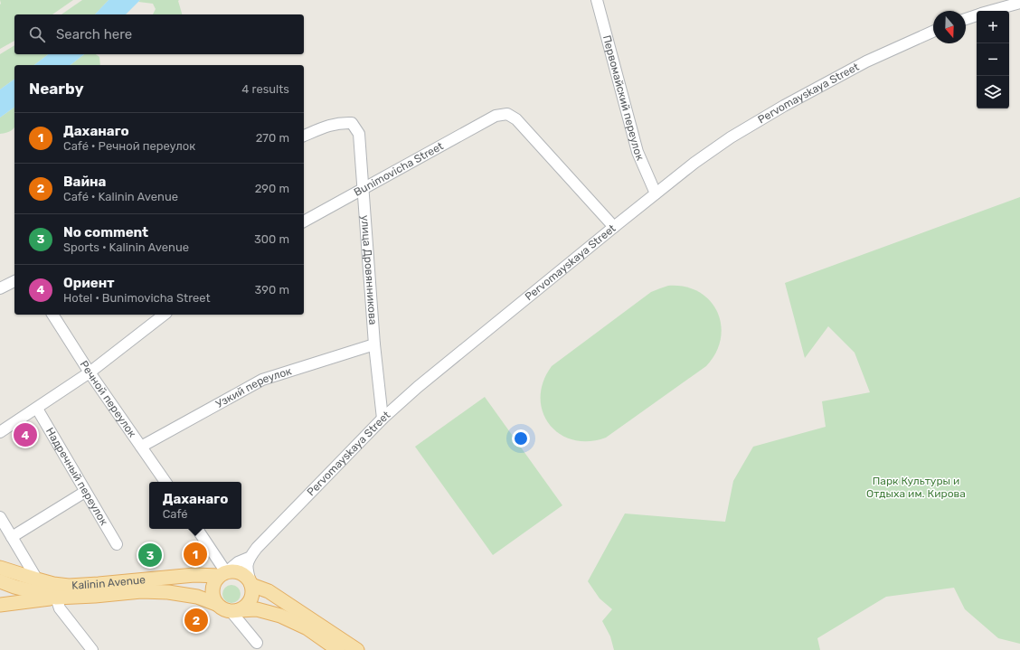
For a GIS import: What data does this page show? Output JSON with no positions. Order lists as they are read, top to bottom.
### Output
{
  "streets": {
    "main road": ["Kalinin Avenue"],
    "street": [
      "Pervomayskaya Street",
      "Первомайский переулок",
      "Bunimovicha Street",
      "улица Дровянникова",
      "Узкий переулок",
      "Речной переулок",
      "Надречный переулок"
    ]
  },
  "crossings": [
    ["Pervomayskaya Street", "Первомайский переулок"],
    ["Pervomayskaya Street", "Bunimovicha Street"],
    ["Pervomayskaya Street", "улица Дровянникова"],
    ["Pervomayskaya Street", "Kalinin Avenue"],
    ["Bunimovicha Street", "улица Дровянникова"],
    ["улица Дровянникова", "Узкий переулок"],
    ["Узкий переулок", "Речной переулок"]
  ],
  "parks": ["Парк Культуры и Отдыха им. Кирова"],
  "north": "bottom",
  "page": {
    "map_buttons": ["+", "−"],
    "search": "Search here",
    "heading": ["Nearby", "4 results"],
    "list": [
      {
        "mark": "1",
        "name": "Даханаго",
        "note": "Café · Речной переулок",
        "value": "270 m"
      },
      {
        "mark": "2",
        "name": "Вайна",
        "note": "Café · Kalinin Avenue",
        "value": "290 m"
      },
      {
        "mark": "3",
        "name": "No comment",
        "note": "Sports · Kalinin Avenue",
        "value": "300 m"
      },
      {
        "mark": "4",
        "name": "Ориент",
        "note": "Hotel · Bunimovicha Street",
        "value": "390 m"
      }
    ],
    "pins": [
      "4",
      "1",
      "3",
      "2"
    ],
    "popup": ["Даханаго", "Café"]
  }
}
